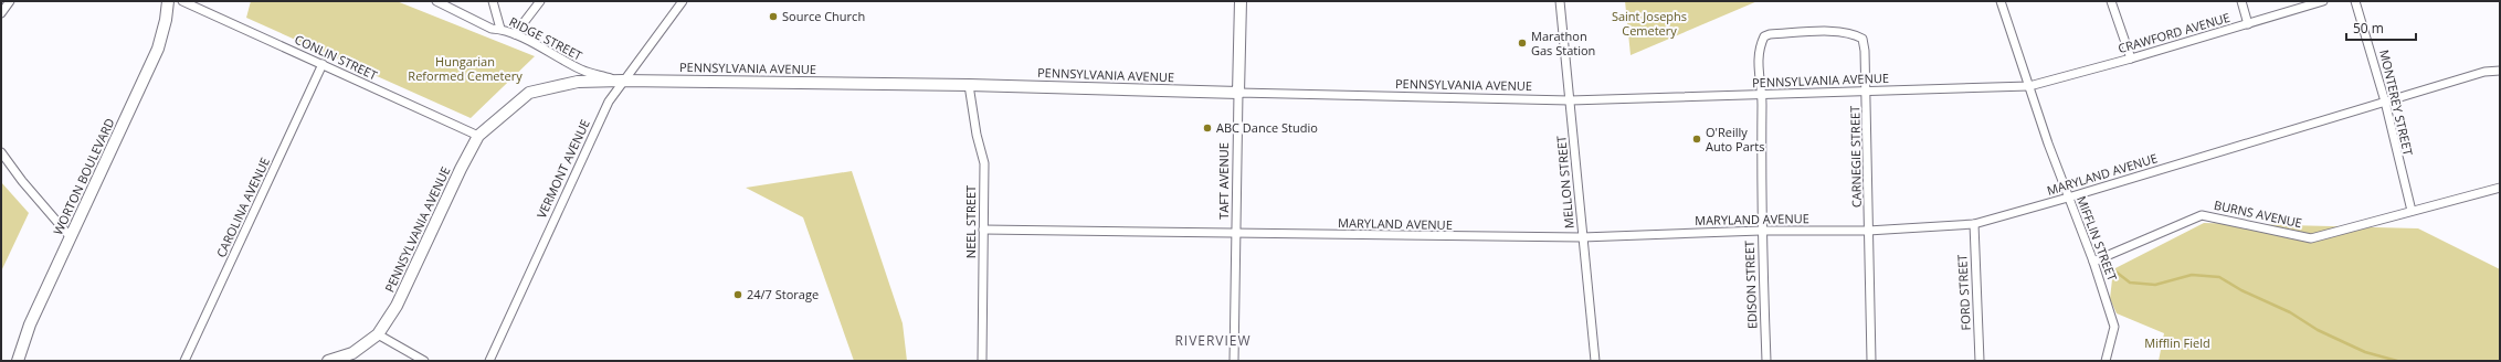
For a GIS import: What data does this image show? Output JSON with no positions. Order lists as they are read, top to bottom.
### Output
{
  "streets": {
    "street": [
      "CRAWFORD AVENUE",
      "RIDGE STREET",
      "CONLIN STREET",
      "PENNSYLVANIA AVENUE",
      "MONTEREY STREET",
      "CARNEGIE STREET",
      "VERMONT AVENUE",
      "MARYLAND AVENUE",
      "WORTON BOULEVARD",
      "TAFT AVENUE",
      "MELLON STREET",
      "CAROLINA AVENUE",
      "BURNS AVENUE",
      "NEEL STREET",
      "MIFFLIN STREET",
      "EDISON STREET",
      "FORD STREET"
    ]
  },
  "crossings": [
    ["CRAWFORD AVENUE", "PENNSYLVANIA AVENUE"],
    ["CRAWFORD AVENUE", "MIFFLIN STREET"],
    ["RIDGE STREET", "PENNSYLVANIA AVENUE"],
    ["RIDGE STREET", "VERMONT AVENUE"],
    ["CONLIN STREET", "PENNSYLVANIA AVENUE"],
    ["CONLIN STREET", "CAROLINA AVENUE"],
    ["PENNSYLVANIA AVENUE", "CARNEGIE STREET"],
    ["PENNSYLVANIA AVENUE", "VERMONT AVENUE"],
    ["PENNSYLVANIA AVENUE", "TAFT AVENUE"],
    ["PENNSYLVANIA AVENUE", "MELLON STREET"],
    ["PENNSYLVANIA AVENUE", "NEEL STREET"],
    ["PENNSYLVANIA AVENUE", "MIFFLIN STREET"],
    ["PENNSYLVANIA AVENUE", "EDISON STREET"],
    ["MONTEREY STREET", "MARYLAND AVENUE"],
    ["MONTEREY STREET", "BURNS AVENUE"],
    ["CARNEGIE STREET", "MARYLAND AVENUE"],
    ["CARNEGIE STREET", "EDISON STREET"],
    ["MARYLAND AVENUE", "TAFT AVENUE"],
    ["MARYLAND AVENUE", "MELLON STREET"],
    ["MARYLAND AVENUE", "NEEL STREET"],
    ["MARYLAND AVENUE", "MIFFLIN STREET"],
    ["MARYLAND AVENUE", "EDISON STREET"],
    ["MARYLAND AVENUE", "FORD STREET"],
    ["BURNS AVENUE", "MIFFLIN STREET"]
  ],
  "districts": ["RIVERVIEW"],
  "parks": ["Saint Josephs Cemetery", "Hungarian Reformed Cemetery", "Mifflin Field"],
  "places": [
    "Source Church",
    "Marathon Gas Station",
    "ABC Dance Studio",
    "O'Reilly Auto Parts",
    "24/7 Storage"
  ],
  "scale_bar": "50 m"
}
